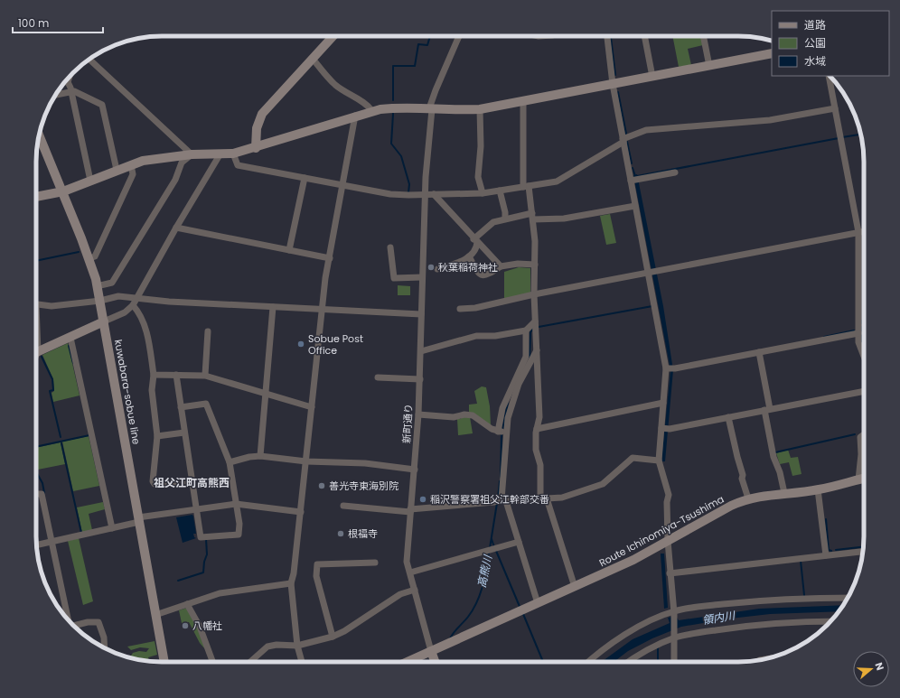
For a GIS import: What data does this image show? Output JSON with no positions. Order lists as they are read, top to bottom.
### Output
{
  "streets": {
    "main road": ["kuwabara-sobue line", "Route Ichinomiya-Tsushima"],
    "street": ["新町通り"]
  },
  "crossings": [
    ["新町通り", "Route Ichinomiya-Tsushima"]
  ],
  "districts": ["祖父江町高熊西"],
  "water": ["高熊川", "領内川"],
  "places": [
    "秋葉稲荷神社",
    "Sobue Post Office",
    "善光寺東海別院",
    "稲沢警察署祖父江幹部交番",
    "根福寺",
    "八幡社"
  ],
  "legend": ["道路", "公園", "水域"],
  "scale_bar": "100 m",
  "north": "right"
}
